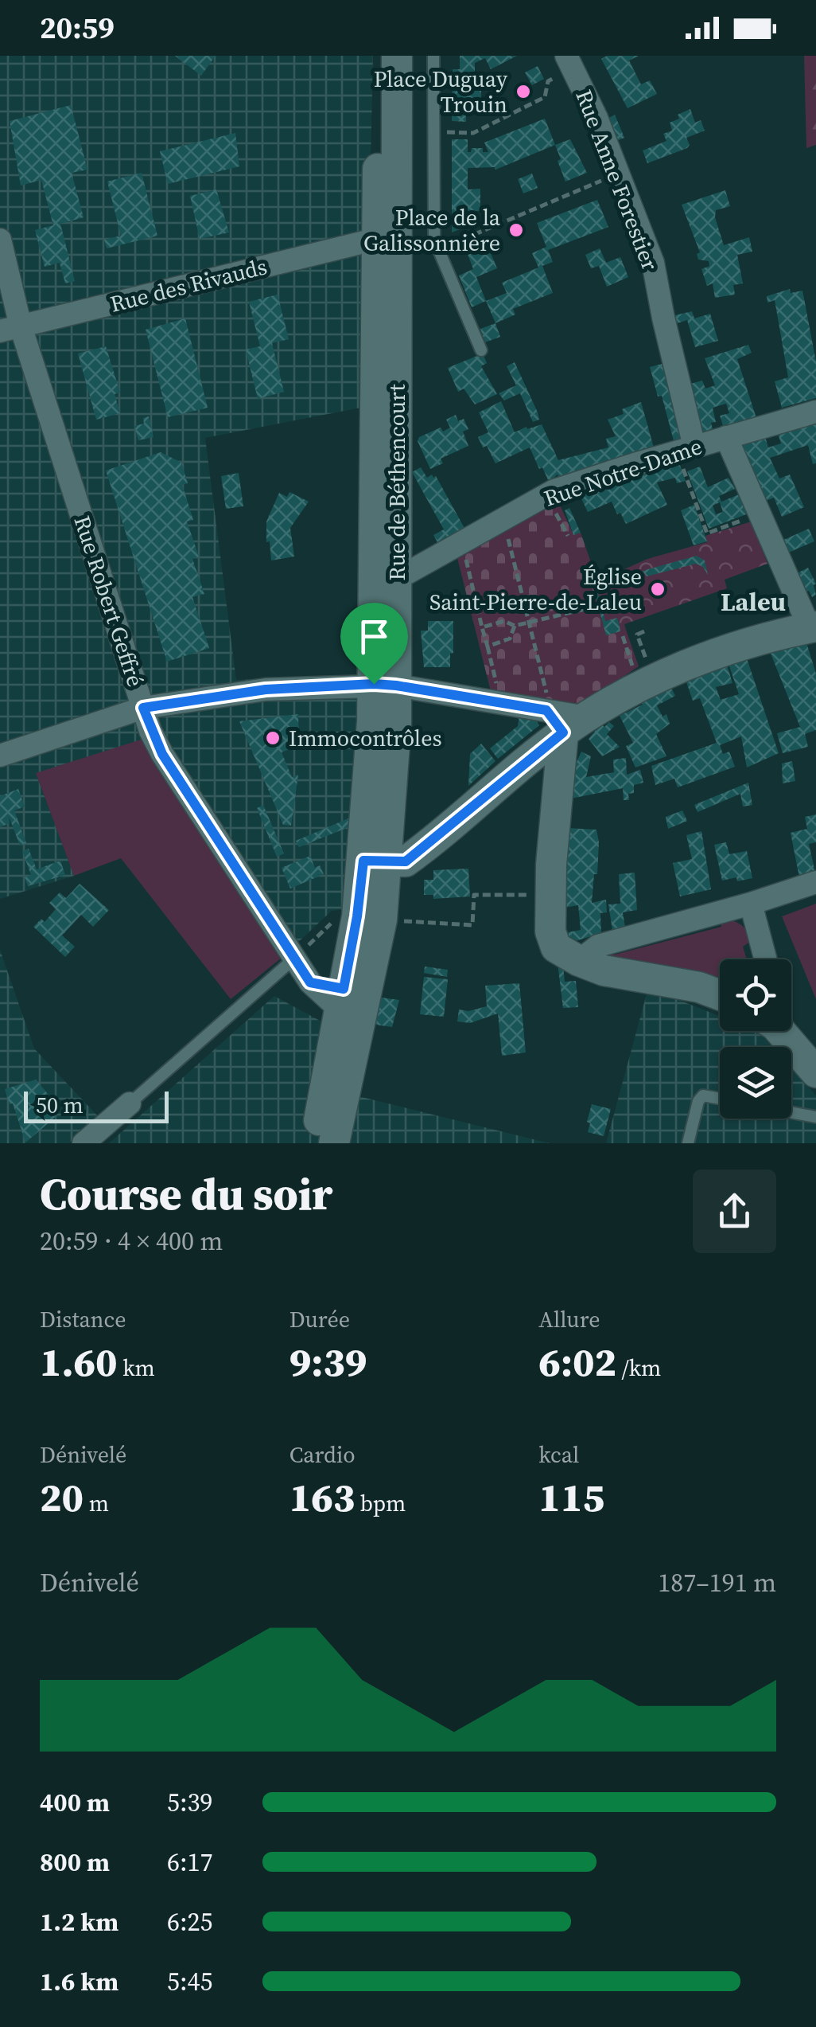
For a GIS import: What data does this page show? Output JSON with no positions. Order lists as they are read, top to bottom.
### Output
{
  "streets": {
    "main road": ["Rue de Béthencourt"],
    "street": [
      "Rue Anne Forestier",
      "Rue des Rivauds",
      "Rue Notre-Dame",
      "Rue Robert Geffré"
    ]
  },
  "crossings": [
    ["Rue Anne Forestier", "Rue Notre-Dame"],
    ["Rue des Rivauds", "Rue de Béthencourt"],
    ["Rue des Rivauds", "Rue Robert Geffré"],
    ["Rue Notre-Dame", "Rue de Béthencourt"],
    ["Rue de Béthencourt", "Rue Robert Geffré"]
  ],
  "districts": ["Laleu"],
  "places": [
    "Place Duguay Trouin",
    "Place de la Galissonnière",
    "Église Saint-Pierre-de-Laleu",
    "Immocontrôles"
  ],
  "scale_bar": "50 m",
  "page": {
    "status": "20:59",
    "scale": "50 m",
    "heading": ["Course du soir", "20:59 · 4 × 400 m"],
    "stats": [
      ["Distance", "1.60 km"],
      ["Durée", "9:39"],
      ["Allure", "6:02 /km"],
      ["Dénivelé", "20 m"],
      ["Cardio", "163 bpm"],
      ["kcal", "115"]
    ],
    "chart": ["Dénivelé", "187–191 m"],
    "list": [
      {
        "name": "400 m",
        "note": "5:39"
      },
      {
        "name": "800 m",
        "note": "6:17"
      },
      {
        "name": "1.2 km",
        "note": "6:25"
      },
      {
        "name": "1.6 km",
        "note": "5:45"
      }
    ]
  }
}
